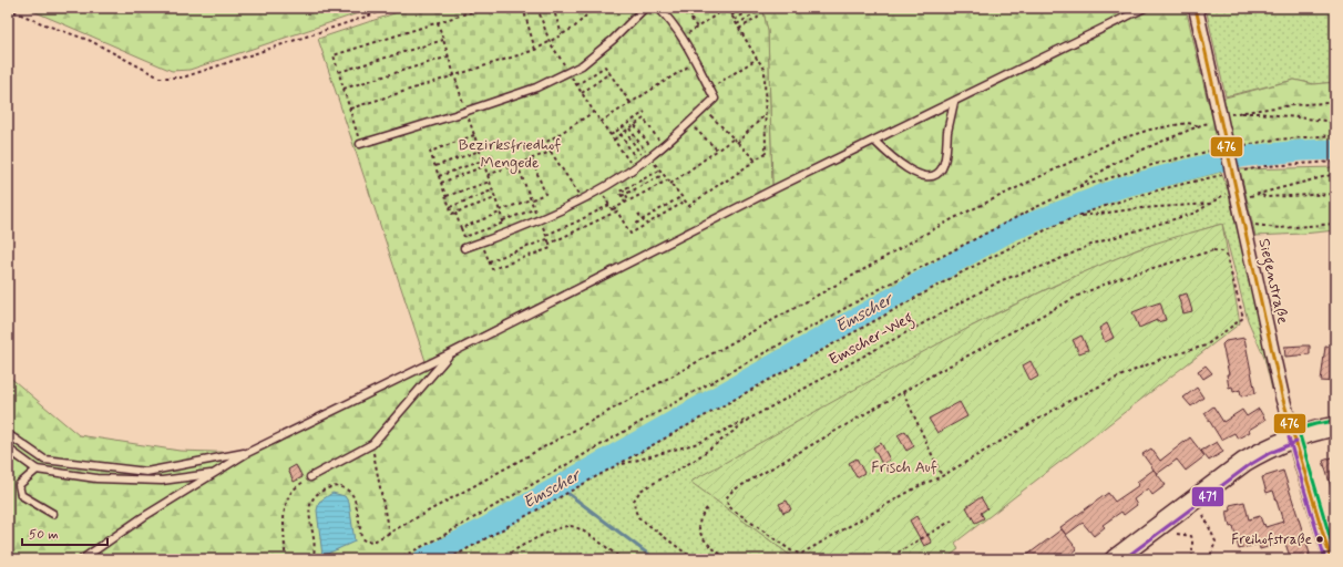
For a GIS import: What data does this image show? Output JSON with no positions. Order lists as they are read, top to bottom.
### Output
{
  "streets": {
    "street": ["Siegenstraße"],
    "path": ["Emscher-Weg"]
  },
  "water": ["Emscher"],
  "parks": ["Bezirksfriedhof Mengede", "Frisch Auf"],
  "places": ["Freihofstraße"],
  "lines": ["transit line 476", "transit line 471"],
  "scale_bar": "50 m"
}
